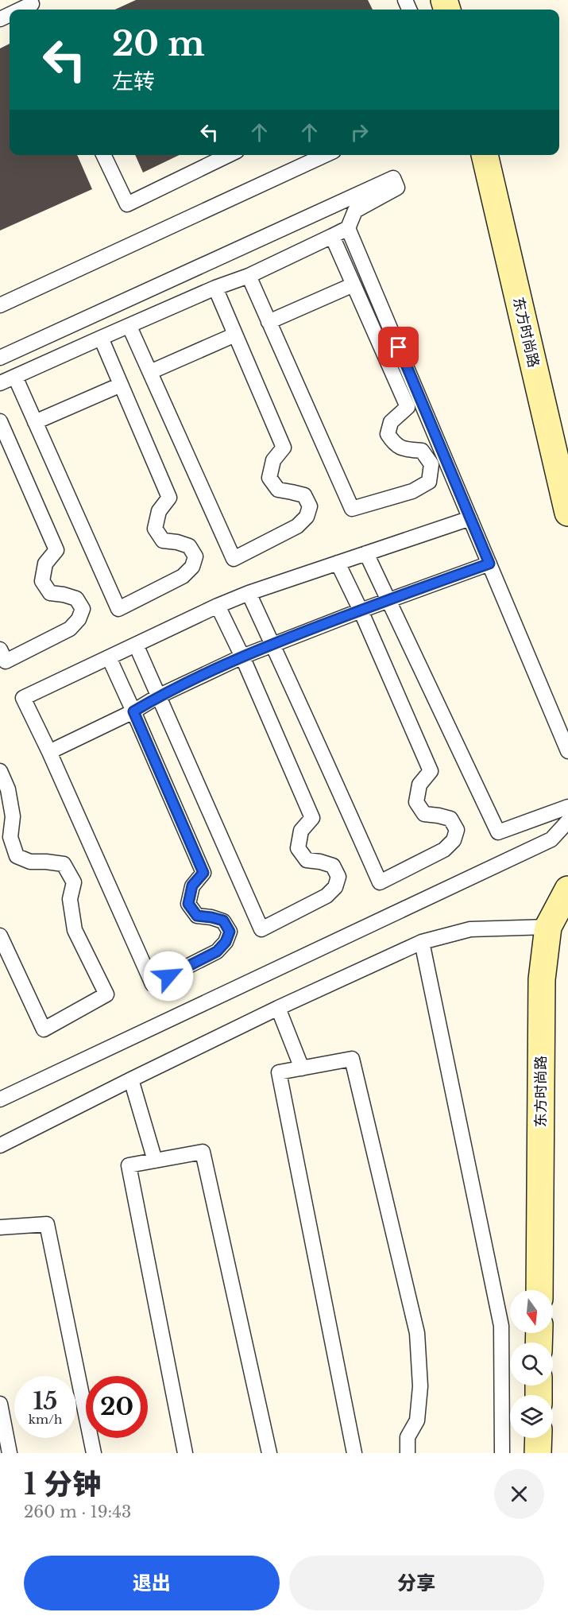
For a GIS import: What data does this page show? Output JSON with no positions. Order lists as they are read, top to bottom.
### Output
{
  "streets": {
    "main road": ["东方时尚路"]
  },
  "north": "bottom",
  "page": {
    "turn": ["20 m", "左转"],
    "speed": "15 km/h",
    "limit": "20",
    "heading": ["1 分钟", "260 m · 19:43"],
    "buttons": ["退出", "分享"]
  }
}
